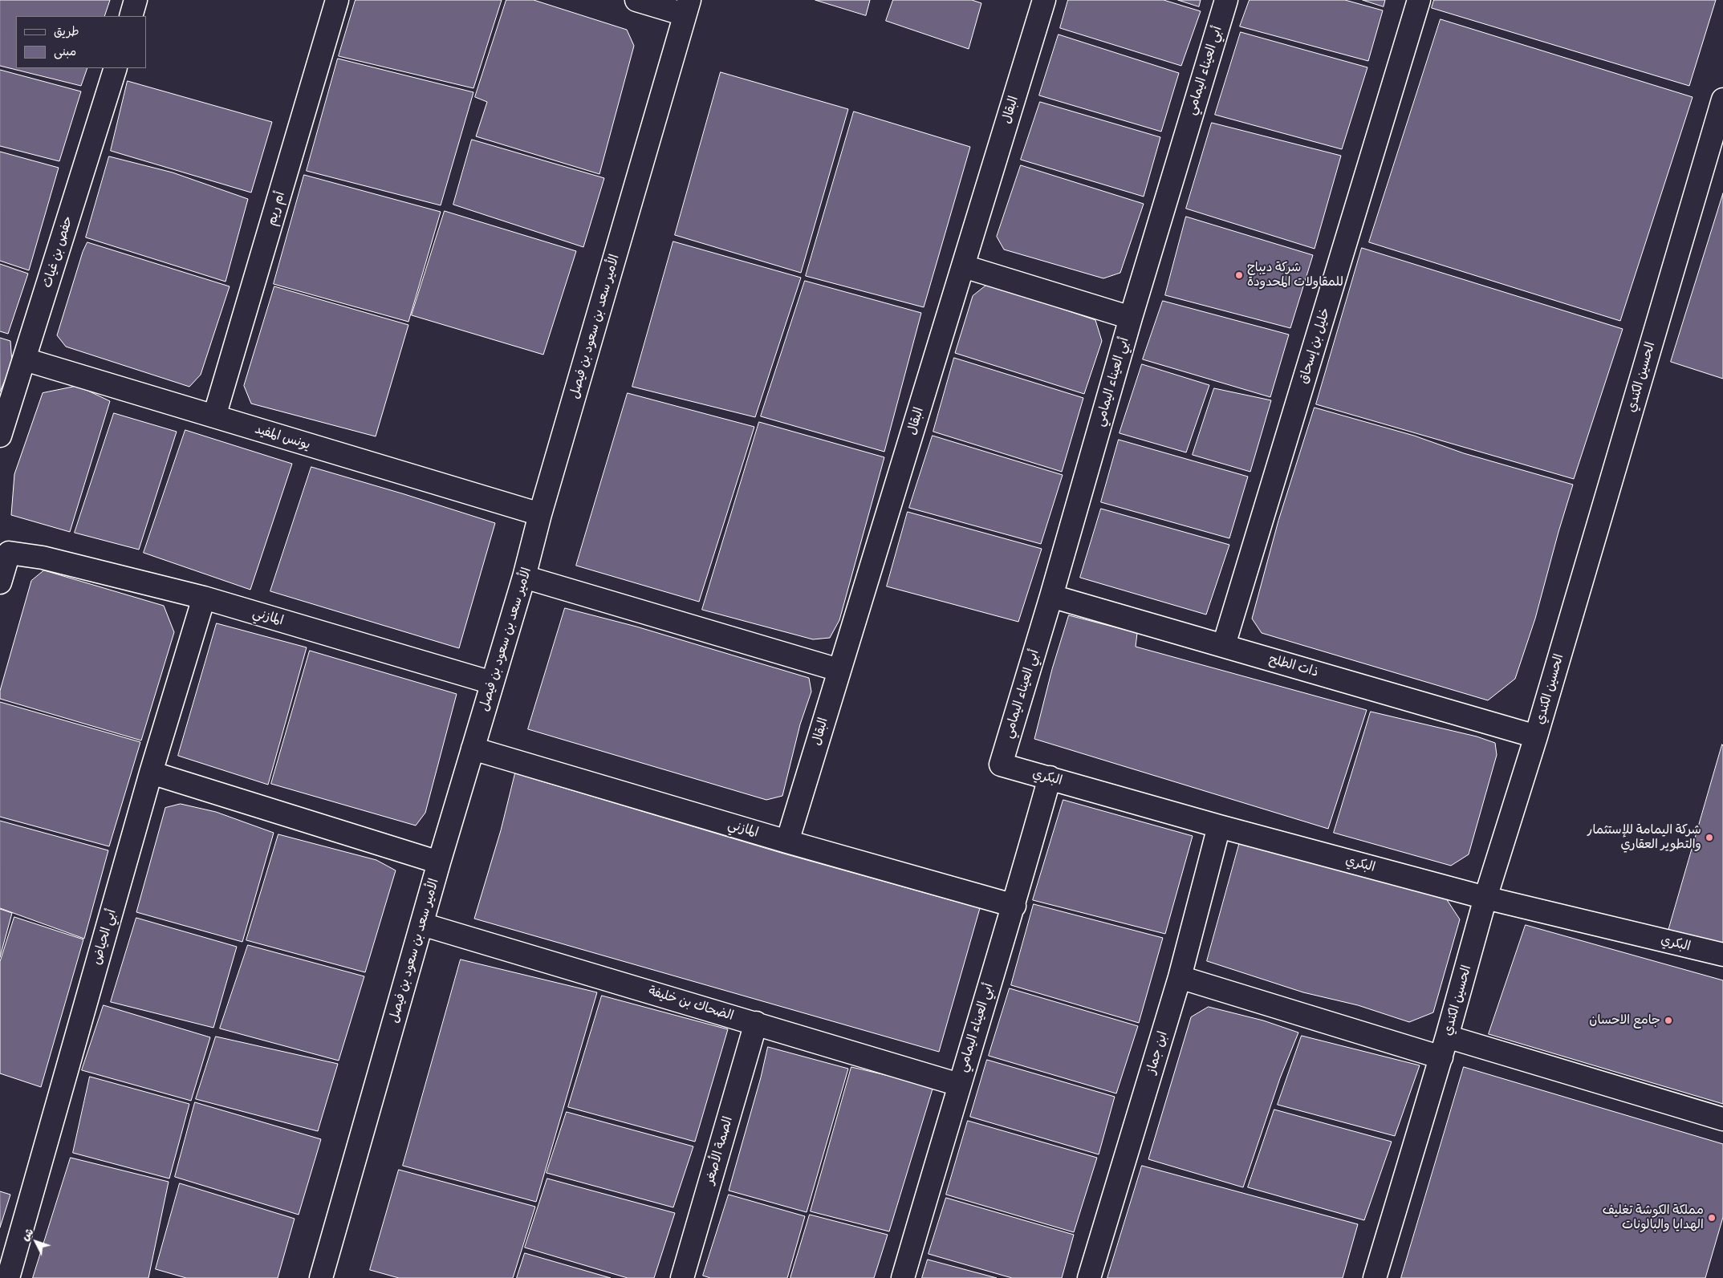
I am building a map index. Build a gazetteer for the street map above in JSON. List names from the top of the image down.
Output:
{
  "streets": {
    "street": [
      "أبي العيناء اليمامي",
      "البقال",
      "أم ريم",
      "حفص بن غياث",
      "الأمير سعد بن سعود بن فيصل",
      "خليل بن إسحاق",
      "الحسين الكندي",
      "يونس المفيد",
      "المازني",
      "ذات الطلح",
      "البكري",
      "أبي الحياض",
      "الضحاك بن خليفة",
      "ابن جماز",
      "الصمة الأصغر"
    ]
  },
  "crossings": [
    ["أبي العيناء اليمامي", "المازني"],
    ["أبي العيناء اليمامي", "ذات الطلح"],
    ["أبي العيناء اليمامي", "البكري"],
    ["أبي العيناء اليمامي", "الضحاك بن خليفة"],
    ["البقال", "المازني"],
    ["أم ريم", "يونس المفيد"],
    ["حفص بن غياث", "يونس المفيد"],
    ["الأمير سعد بن سعود بن فيصل", "يونس المفيد"],
    ["الأمير سعد بن سعود بن فيصل", "المازني"],
    ["الأمير سعد بن سعود بن فيصل", "الضحاك بن خليفة"],
    ["خليل بن إسحاق", "ذات الطلح"],
    ["الحسين الكندي", "ذات الطلح"],
    ["الحسين الكندي", "البكري"],
    ["المازني", "أبي الحياض"],
    ["البكري", "ابن جماز"],
    ["الضحاك بن خليفة", "الصمة الأصغر"]
  ],
  "places": [
    "شركة ديباج للمقاولات المحدودة",
    "شركة اليمامة للإستثمار والتطوير العقاري",
    "جامع الاحسان",
    "مملكة الكوشة تغليف الهدايا والبالونات"
  ],
  "legend": ["طريق", "مبنى"],
  "north": "top left"
}
